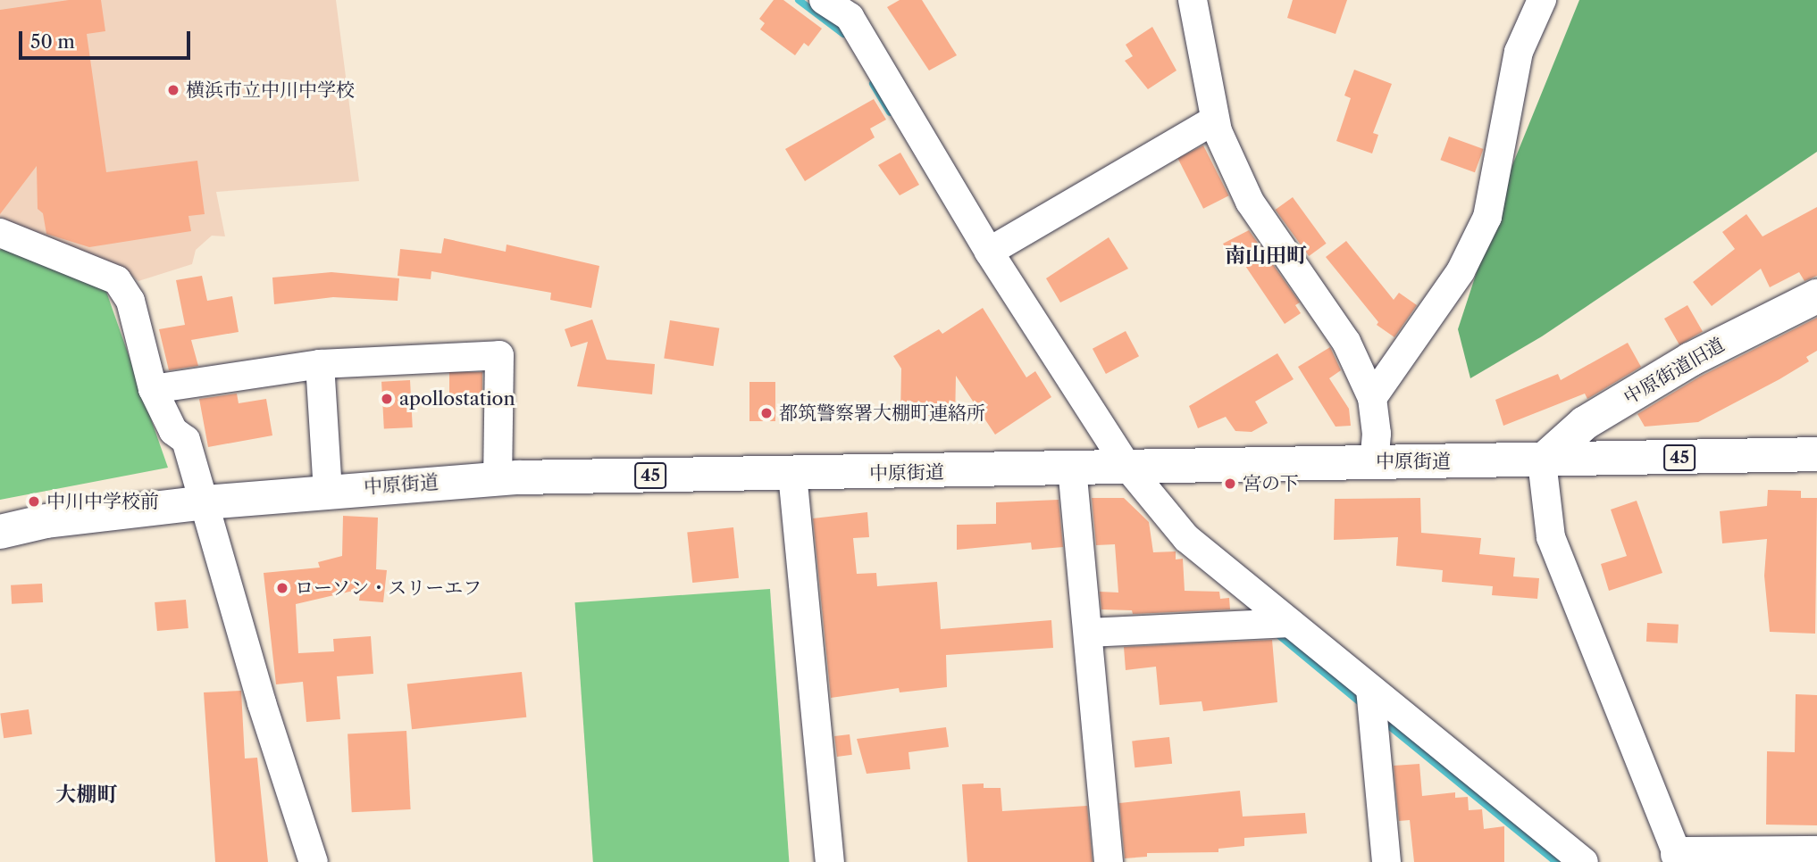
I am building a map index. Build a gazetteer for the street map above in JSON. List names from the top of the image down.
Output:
{
  "streets": {
    "main road": ["中原街道旧道", "45", "中原街道"]
  },
  "crossings": [
    ["中原街道旧道", "中原街道"]
  ],
  "districts": ["南山田町", "大棚町"],
  "places": [
    "横浜市立中川中学校",
    "apollostation",
    "都筑警察署大棚町連絡所",
    "宮の下",
    "中川中学校前",
    "ローソン・スリーエフ"
  ],
  "scale_bar": "50 m"
}
